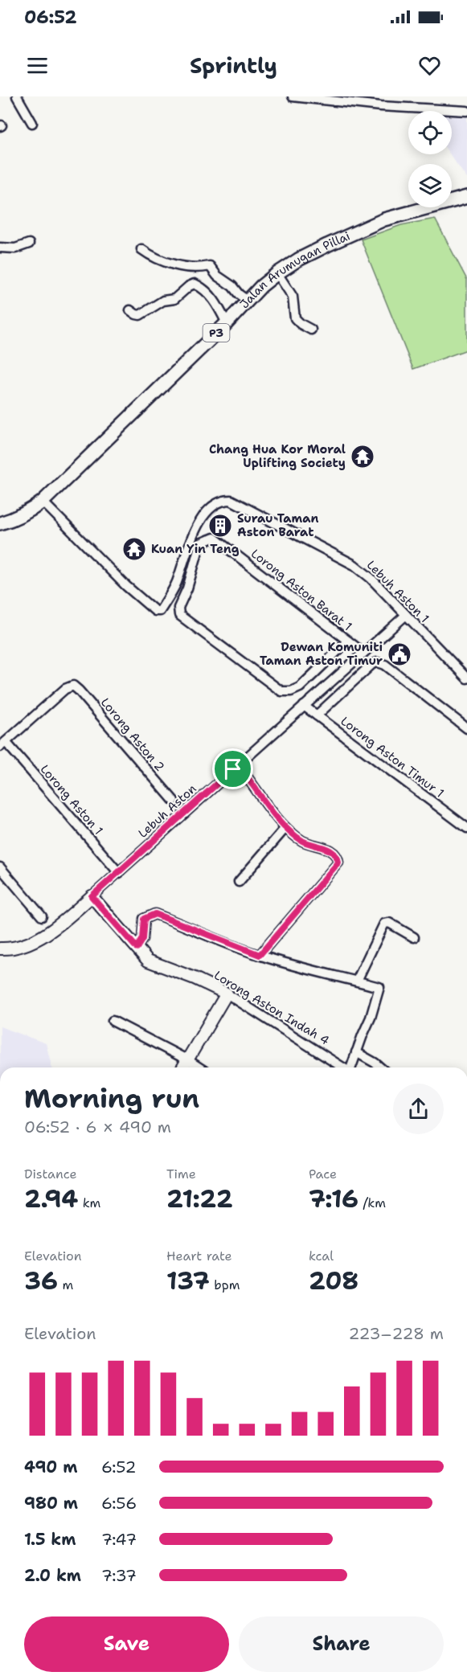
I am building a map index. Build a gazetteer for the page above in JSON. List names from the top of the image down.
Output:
{
  "streets": {
    "main road": ["Jalan Arumugan Pillai", "P3"],
    "street": [
      "Lorong Aston Barat 1",
      "Lebuh Aston 1",
      "Lorong Aston 2",
      "Lorong Aston Timur 1",
      "Lorong Aston 1",
      "Lebuh Aston",
      "Lorong Aston Indah 4"
    ]
  },
  "crossings": [
    ["Jalan Arumugan Pillai", "Lebuh Aston 1"],
    ["Lorong Aston Barat 1", "Lebuh Aston"],
    ["Lebuh Aston 1", "Lebuh Aston"],
    ["Lorong Aston 2", "Lorong Aston 1"],
    ["Lorong Aston Timur 1", "Lebuh Aston"],
    ["Lorong Aston 1", "Lebuh Aston"],
    ["Lebuh Aston", "Lorong Aston Indah 4"]
  ],
  "places": {
    "temple": ["Chang Hua Kor Moral Uplifting Society", "Kuan Yin Teng"],
    "building": ["Surau Taman Aston Barat"],
    "public building": ["Dewan Komuniti Taman Aston Timur"]
  },
  "page": {
    "status": "06:52",
    "header": "Sprintly",
    "heading": ["Morning run", "06:52 · 6 × 490 m"],
    "stats": [
      ["Distance", "2.94 km"],
      ["Time", "21:22"],
      ["Pace", "7:16 /km"],
      ["Elevation", "36 m"],
      ["Heart rate", "137 bpm"],
      ["kcal", "208"]
    ],
    "chart": ["Elevation", "223–228 m"],
    "list": [
      {
        "name": "490 m",
        "note": "6:52"
      },
      {
        "name": "980 m",
        "note": "6:56"
      },
      {
        "name": "1.5 km",
        "note": "7:47"
      },
      {
        "name": "2.0 km",
        "note": "7:37"
      }
    ],
    "buttons": ["Save", "Share"]
  }
}
